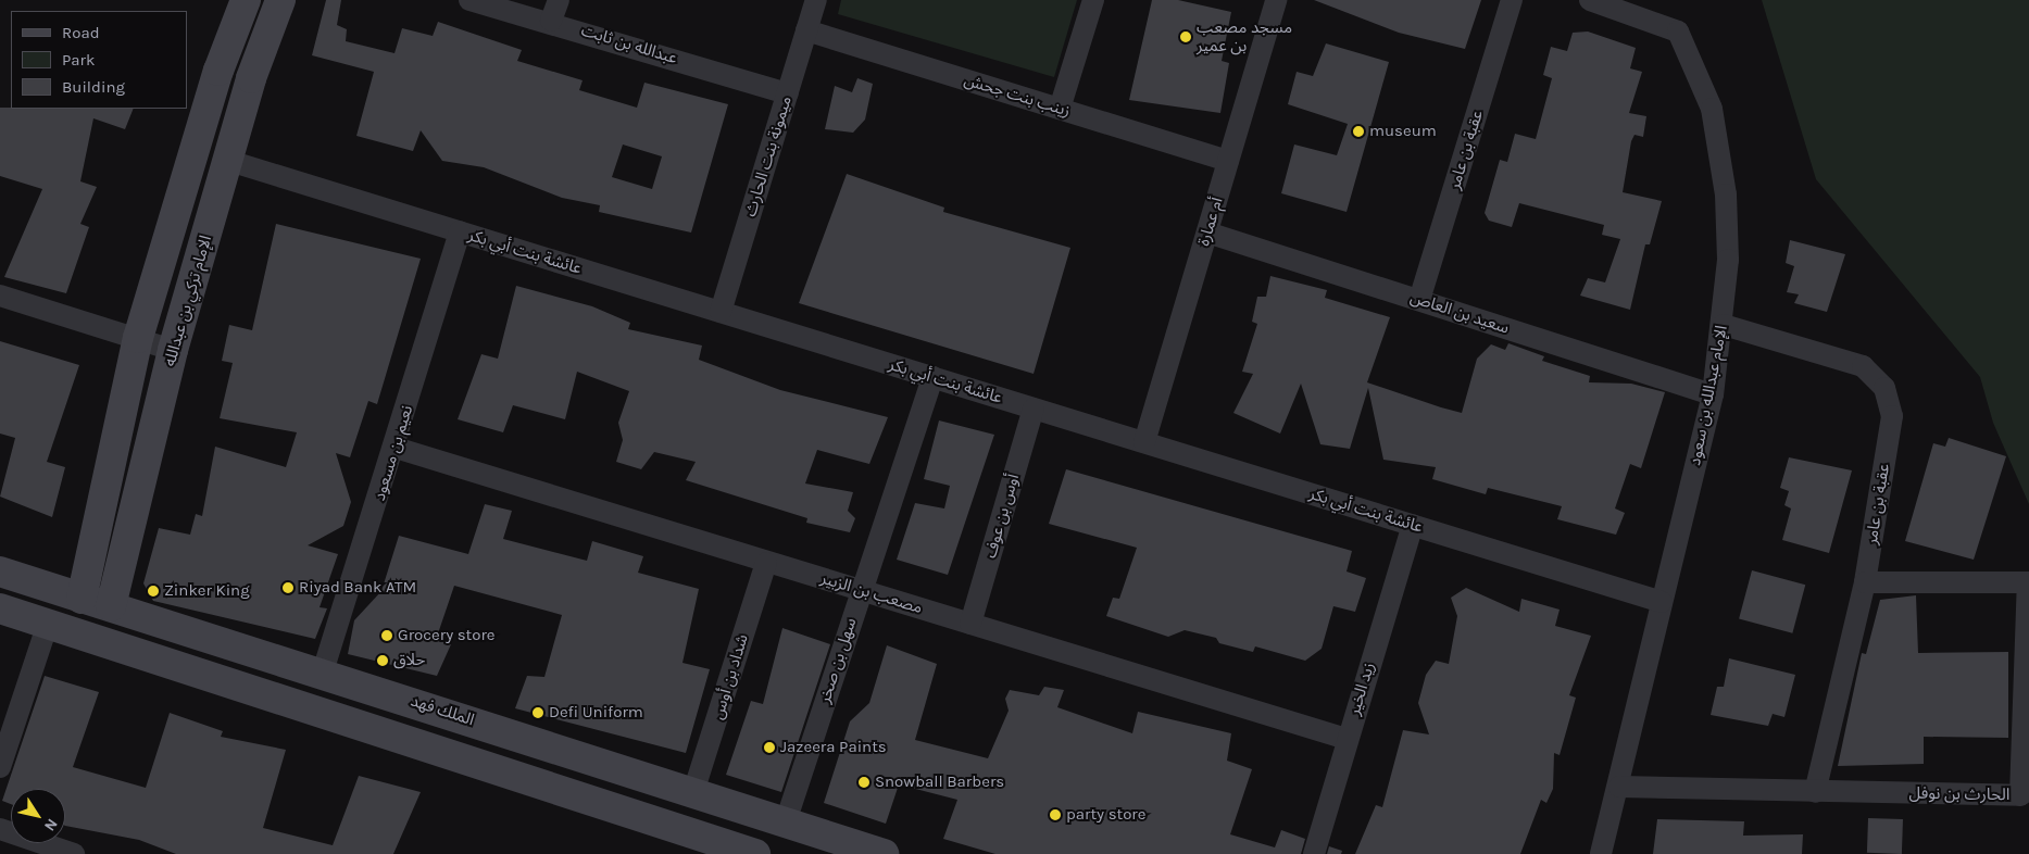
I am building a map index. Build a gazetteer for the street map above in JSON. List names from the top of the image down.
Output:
{
  "streets": {
    "street": [
      "عبدالله بن ثابت",
      "زينب بنت جحش",
      "عقبة بن عامر",
      "ميمونة بنت الحارث",
      "أم عمارة",
      "عائشة بنت أبي بكر",
      "الإمام تركي بن عبدالله",
      "سعيد بن العاص",
      "الإمام عبدالله بن سعود",
      "نعيم بن مسعود",
      "أوس بن عوف",
      "مصعب بن الزبير",
      "سهل بن صخر",
      "شداد بن أوس",
      "زيد الخير",
      "الملك فهد",
      "الحارث بن نوفل"
    ]
  },
  "crossings": [
    ["عبدالله بن ثابت", "ميمونة بنت الحارث"],
    ["زينب بنت جحش", "ميمونة بنت الحارث"],
    ["زينب بنت جحش", "أم عمارة"],
    ["عقبة بن عامر", "سعيد بن العاص"],
    ["عقبة بن عامر", "الإمام عبدالله بن سعود"],
    ["عقبة بن عامر", "الحارث بن نوفل"],
    ["ميمونة بنت الحارث", "عائشة بنت أبي بكر"],
    ["أم عمارة", "عائشة بنت أبي بكر"],
    ["أم عمارة", "سعيد بن العاص"],
    ["عائشة بنت أبي بكر", "الإمام تركي بن عبدالله"],
    ["عائشة بنت أبي بكر", "الإمام عبدالله بن سعود"],
    ["عائشة بنت أبي بكر", "نعيم بن مسعود"],
    ["عائشة بنت أبي بكر", "أوس بن عوف"],
    ["عائشة بنت أبي بكر", "سهل بن صخر"],
    ["عائشة بنت أبي بكر", "زيد الخير"],
    ["الإمام تركي بن عبدالله", "الملك فهد"],
    ["سعيد بن العاص", "الإمام عبدالله بن سعود"],
    ["الإمام عبدالله بن سعود", "الحارث بن نوفل"],
    ["نعيم بن مسعود", "مصعب بن الزبير"],
    ["نعيم بن مسعود", "الملك فهد"],
    ["أوس بن عوف", "مصعب بن الزبير"],
    ["مصعب بن الزبير", "سهل بن صخر"],
    ["مصعب بن الزبير", "شداد بن أوس"],
    ["مصعب بن الزبير", "زيد الخير"],
    ["سهل بن صخر", "الملك فهد"],
    ["شداد بن أوس", "الملك فهد"]
  ],
  "places": [
    "مسجد مصعب بن عمير",
    "museum",
    "Riyad Bank ATM",
    "Zinker King",
    "Grocery store",
    "حلاق",
    "Defi Uniform",
    "Jazeera Paints",
    "Snowball Barbers",
    "party store"
  ],
  "legend": ["Road", "Park", "Building"],
  "north": "bottom right"
}
